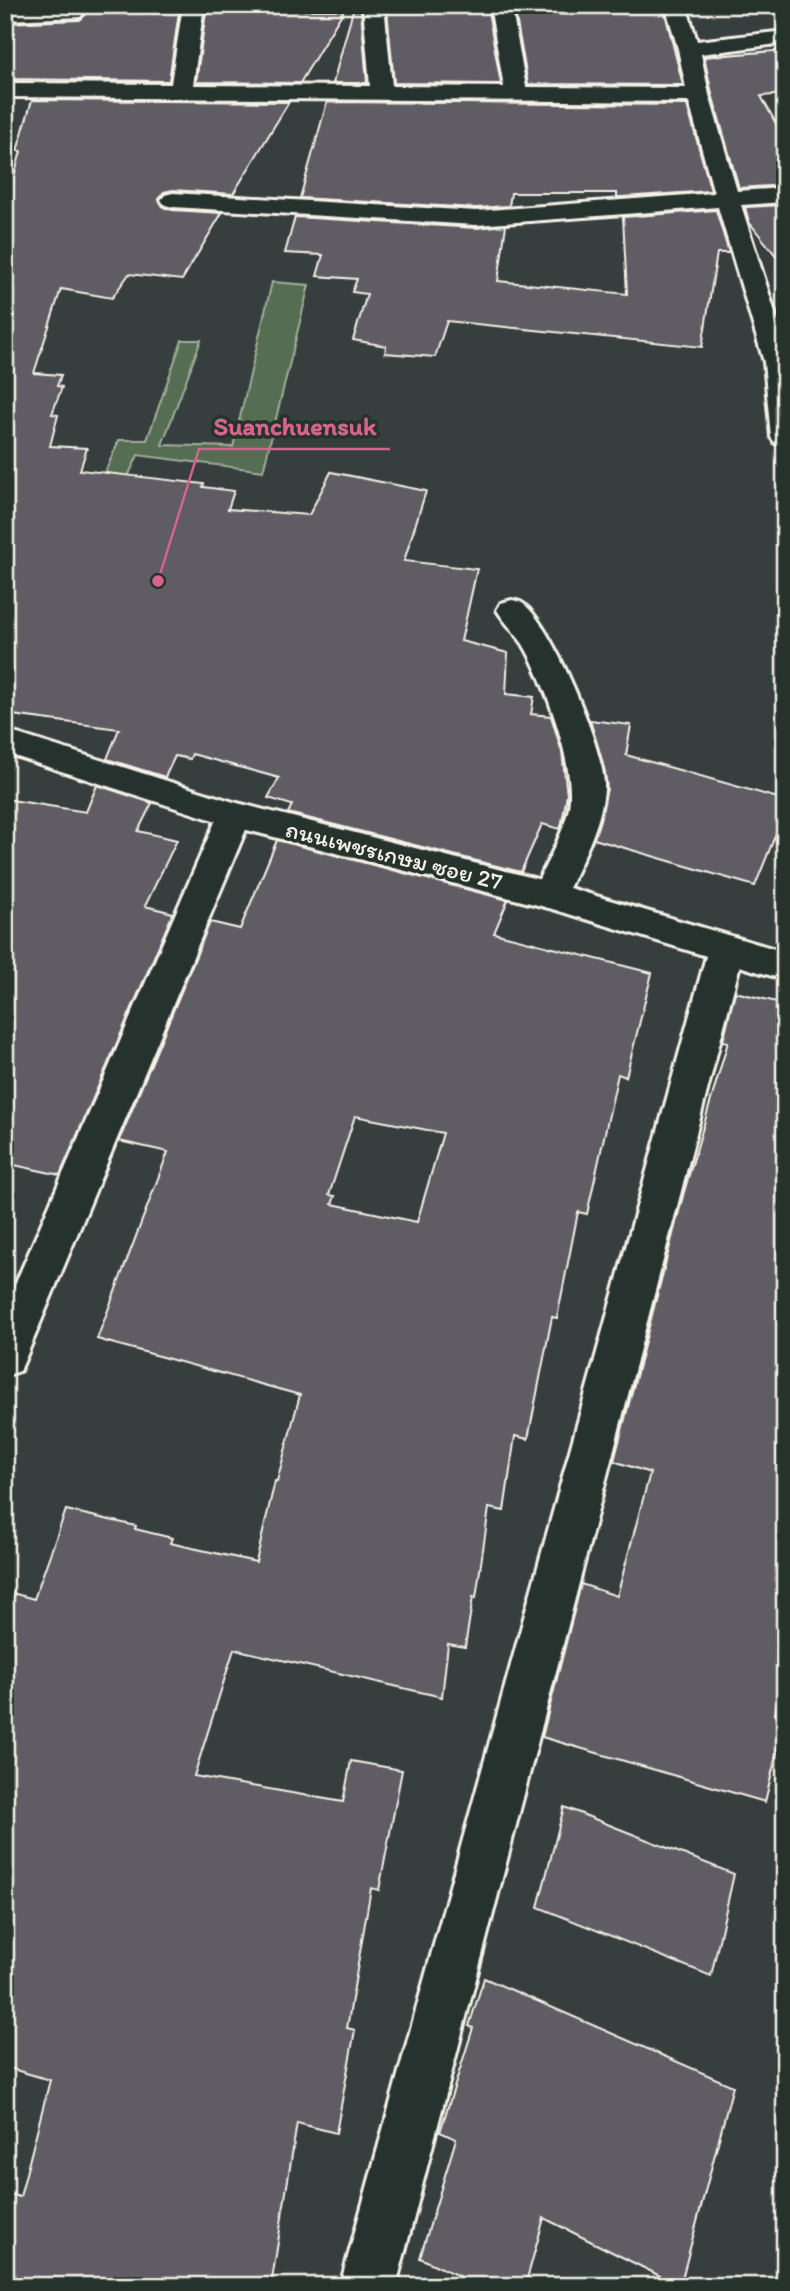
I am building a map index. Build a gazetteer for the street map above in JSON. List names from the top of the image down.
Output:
{
  "streets": {
    "street": ["ถนนเพชรเกษม ซอย 27"]
  },
  "places": ["Suanchuensuk"]
}
